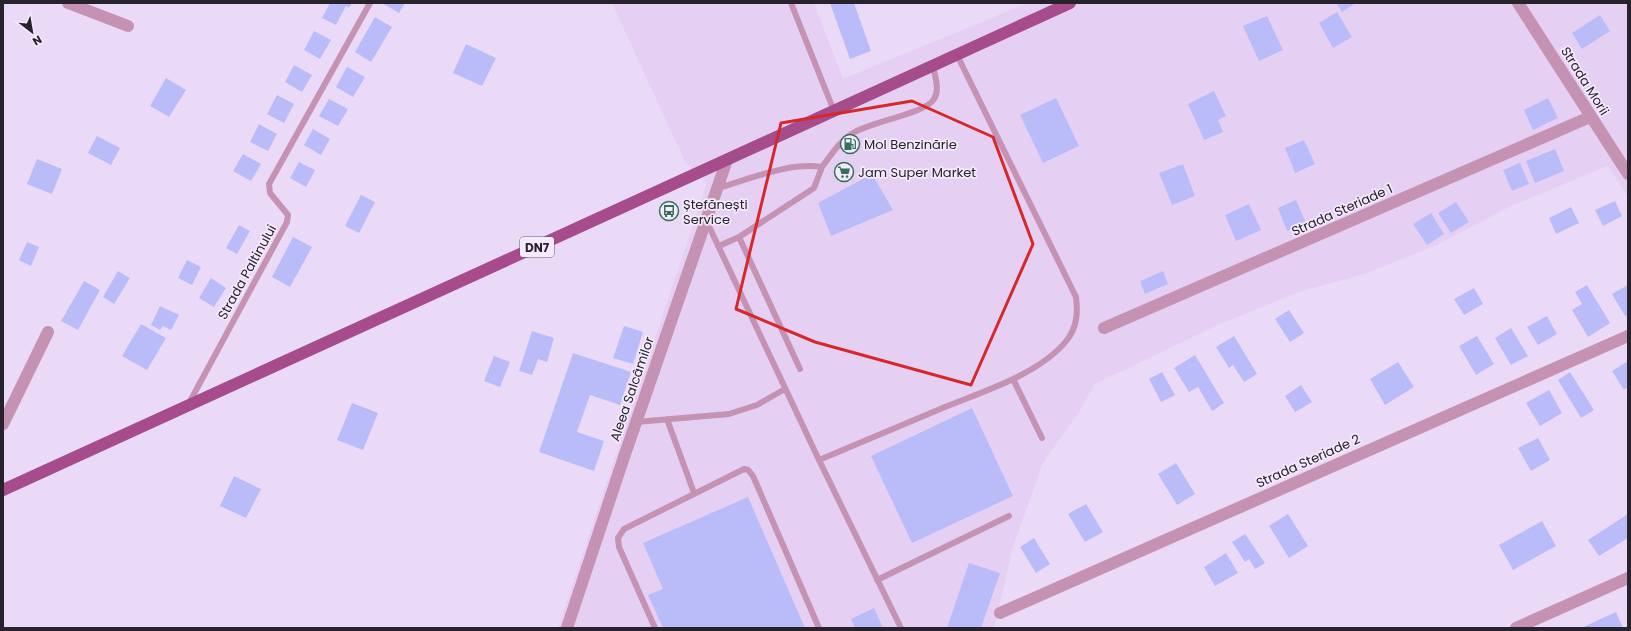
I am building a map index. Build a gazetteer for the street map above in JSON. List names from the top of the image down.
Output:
{
  "streets": {
    "main road": ["DN7"],
    "street": [
      "Strada Morii",
      "Strada Steriade 1",
      "Aleea Salcâmilor",
      "Strada Steriade 2"
    ],
    "lane": ["Strada Paltinului"]
  },
  "crossings": [
    ["Strada Morii", "Strada Steriade 1"],
    ["DN7", "Strada Paltinului"],
    ["DN7", "Aleea Salcâmilor"]
  ],
  "places": {
    "fuel station": ["Mol Benzinărie"],
    "supermarket": ["Jam Super Market"],
    "bus stop": ["Ștefănești Service"]
  },
  "north": "bottom right"
}
